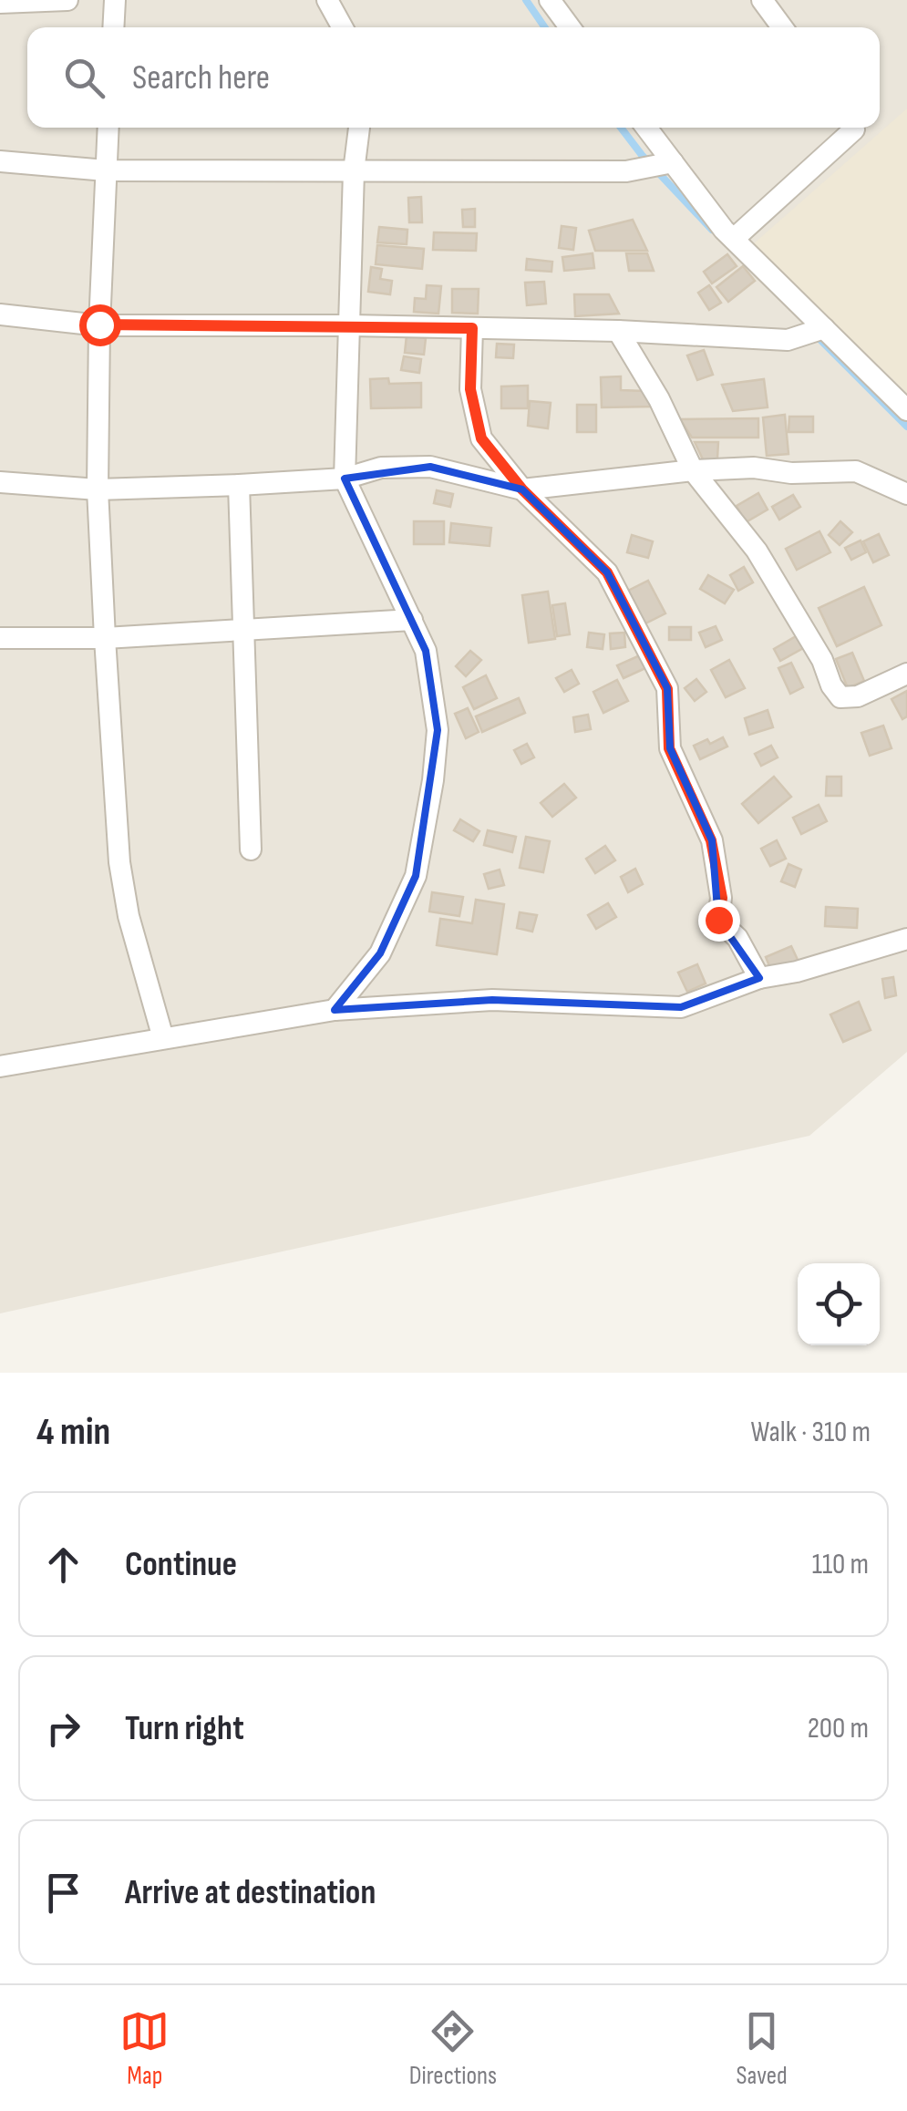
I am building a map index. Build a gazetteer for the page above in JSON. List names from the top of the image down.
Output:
{
  "page": {
    "search": "Search here",
    "heading": ["4 min", "Walk · 310 m"],
    "list": [
      ["Continue", "110 m"],
      ["Turn right", "200 m"],
      "Arrive at destination"
    ],
    "nav": ["Map", "Directions", "Saved"]
  }
}
